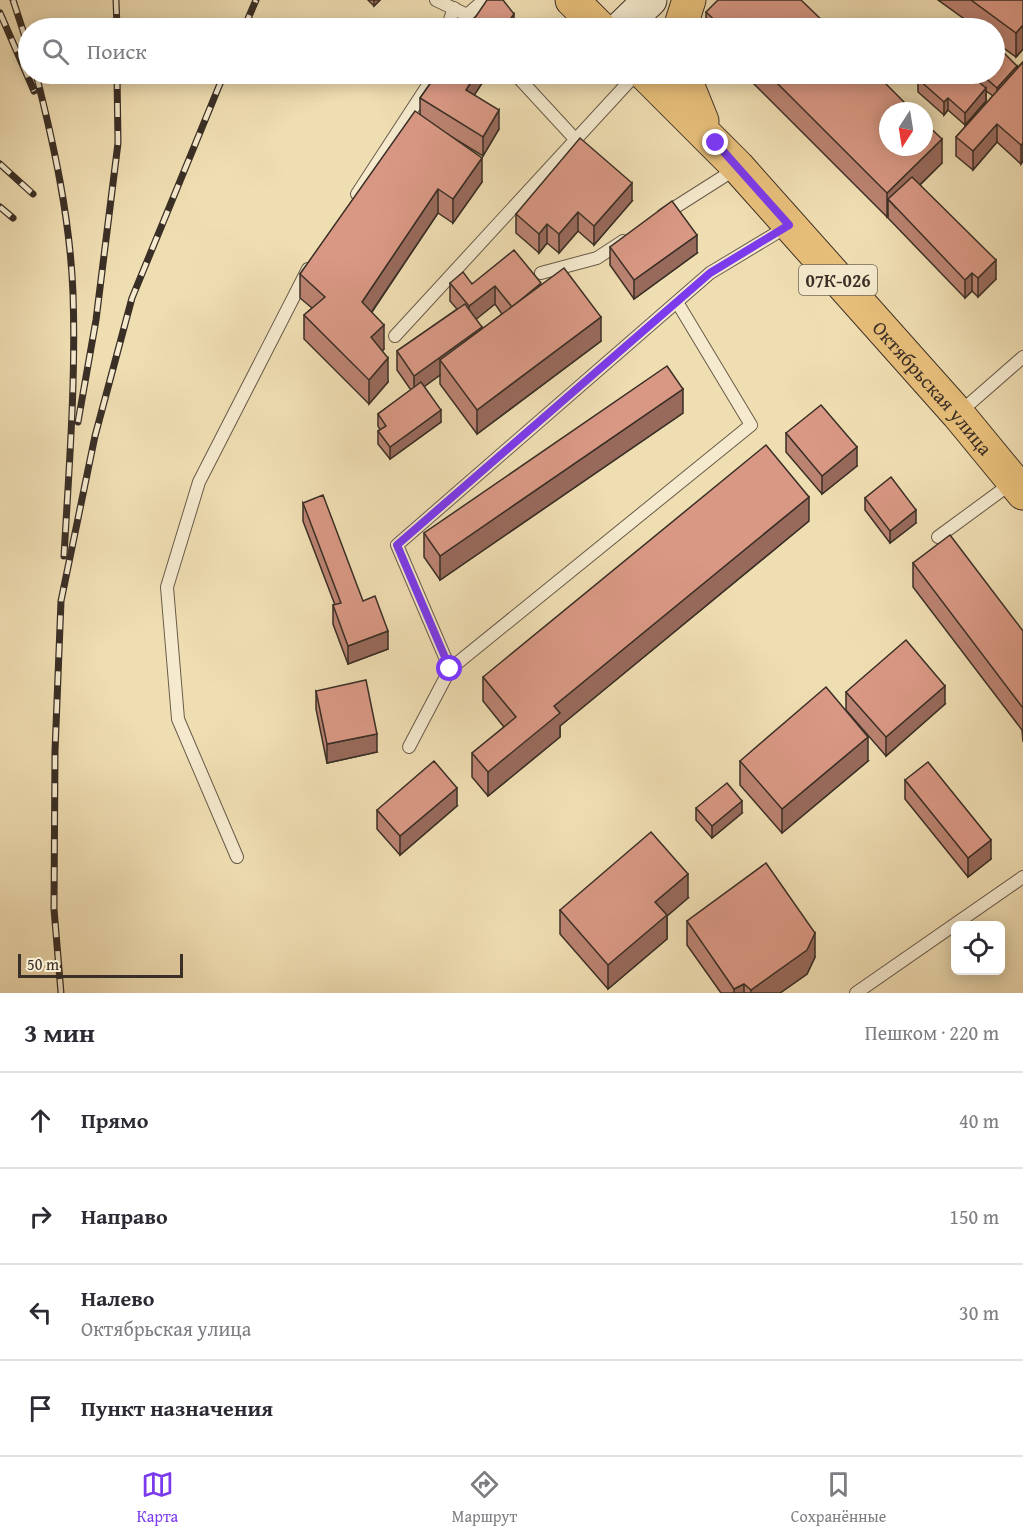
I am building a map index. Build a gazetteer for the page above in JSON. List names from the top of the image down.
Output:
{
  "streets": {
    "main road": ["07К-026", "Октябрьская улица"]
  },
  "scale_bar": "50 m",
  "north": "bottom",
  "page": {
    "search": "Поиск",
    "scale": "50 m",
    "heading": ["3 мин", "Пешком · 220 m"],
    "list": [
      ["Прямо", "40 m"],
      ["Направо", "150 m"],
      ["Налево", "Октябрьская улица", "30 m"],
      "Пункт назначения"
    ],
    "nav": ["Карта", "Маршрут", "Сохранённые"]
  }
}
